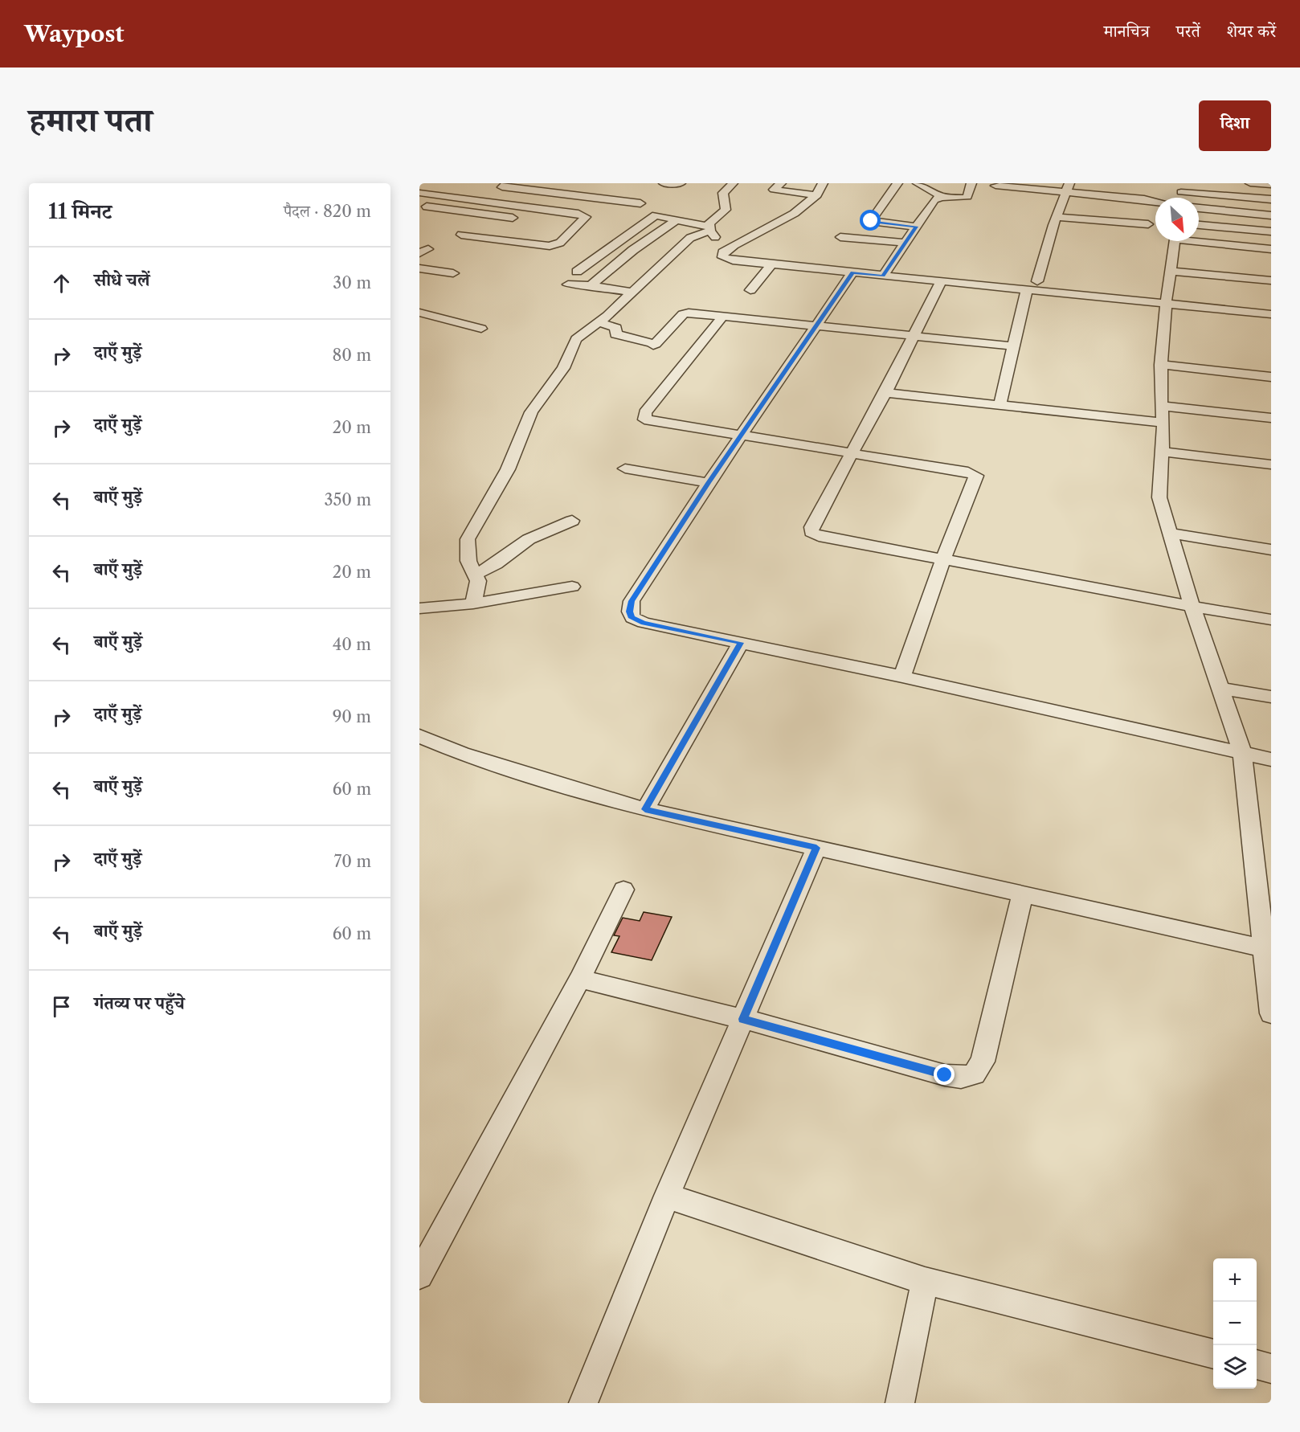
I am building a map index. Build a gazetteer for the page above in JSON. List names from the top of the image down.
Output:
{
  "north": "bottom right",
  "page": {
    "header": "Waypost",
    "nav": ["मानचित्र", "परतें", "शेयर करें"],
    "title": "हमारा पता",
    "buttons": "दिशा",
    "heading": ["11 मिनट", "पैदल · 820 m"],
    "list": [
      ["सीधे चलें", "30 m"],
      ["दाएँ मुड़ें", "80 m"],
      ["दाएँ मुड़ें", "20 m"],
      ["बाएँ मुड़ें", "350 m"],
      ["बाएँ मुड़ें", "20 m"],
      ["बाएँ मुड़ें", "40 m"],
      ["दाएँ मुड़ें", "90 m"],
      ["बाएँ मुड़ें", "60 m"],
      ["दाएँ मुड़ें", "70 m"],
      ["बाएँ मुड़ें", "60 m"],
      "गंतव्य पर पहुँचे"
    ],
    "map_buttons": ["+", "−"]
  }
}
